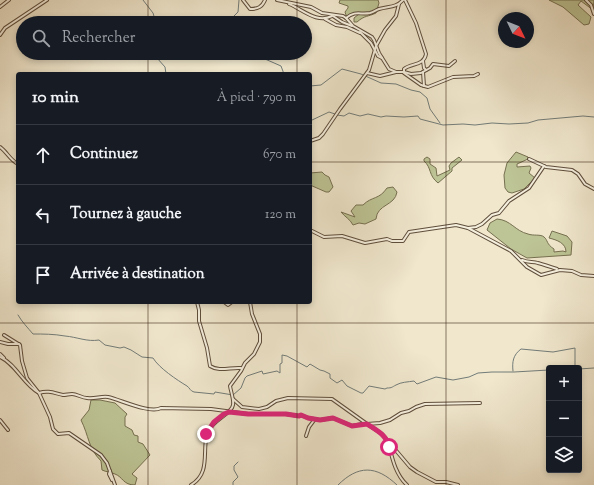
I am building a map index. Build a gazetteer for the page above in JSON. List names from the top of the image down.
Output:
{
  "north": "bottom right",
  "page": {
    "search": "Rechercher",
    "heading": ["10 min", "À pied · 790 m"],
    "list": [
      ["Continuez", "670 m"],
      ["Tournez à gauche", "120 m"],
      "Arrivée à destination"
    ],
    "map_buttons": ["+", "−"]
  }
}
